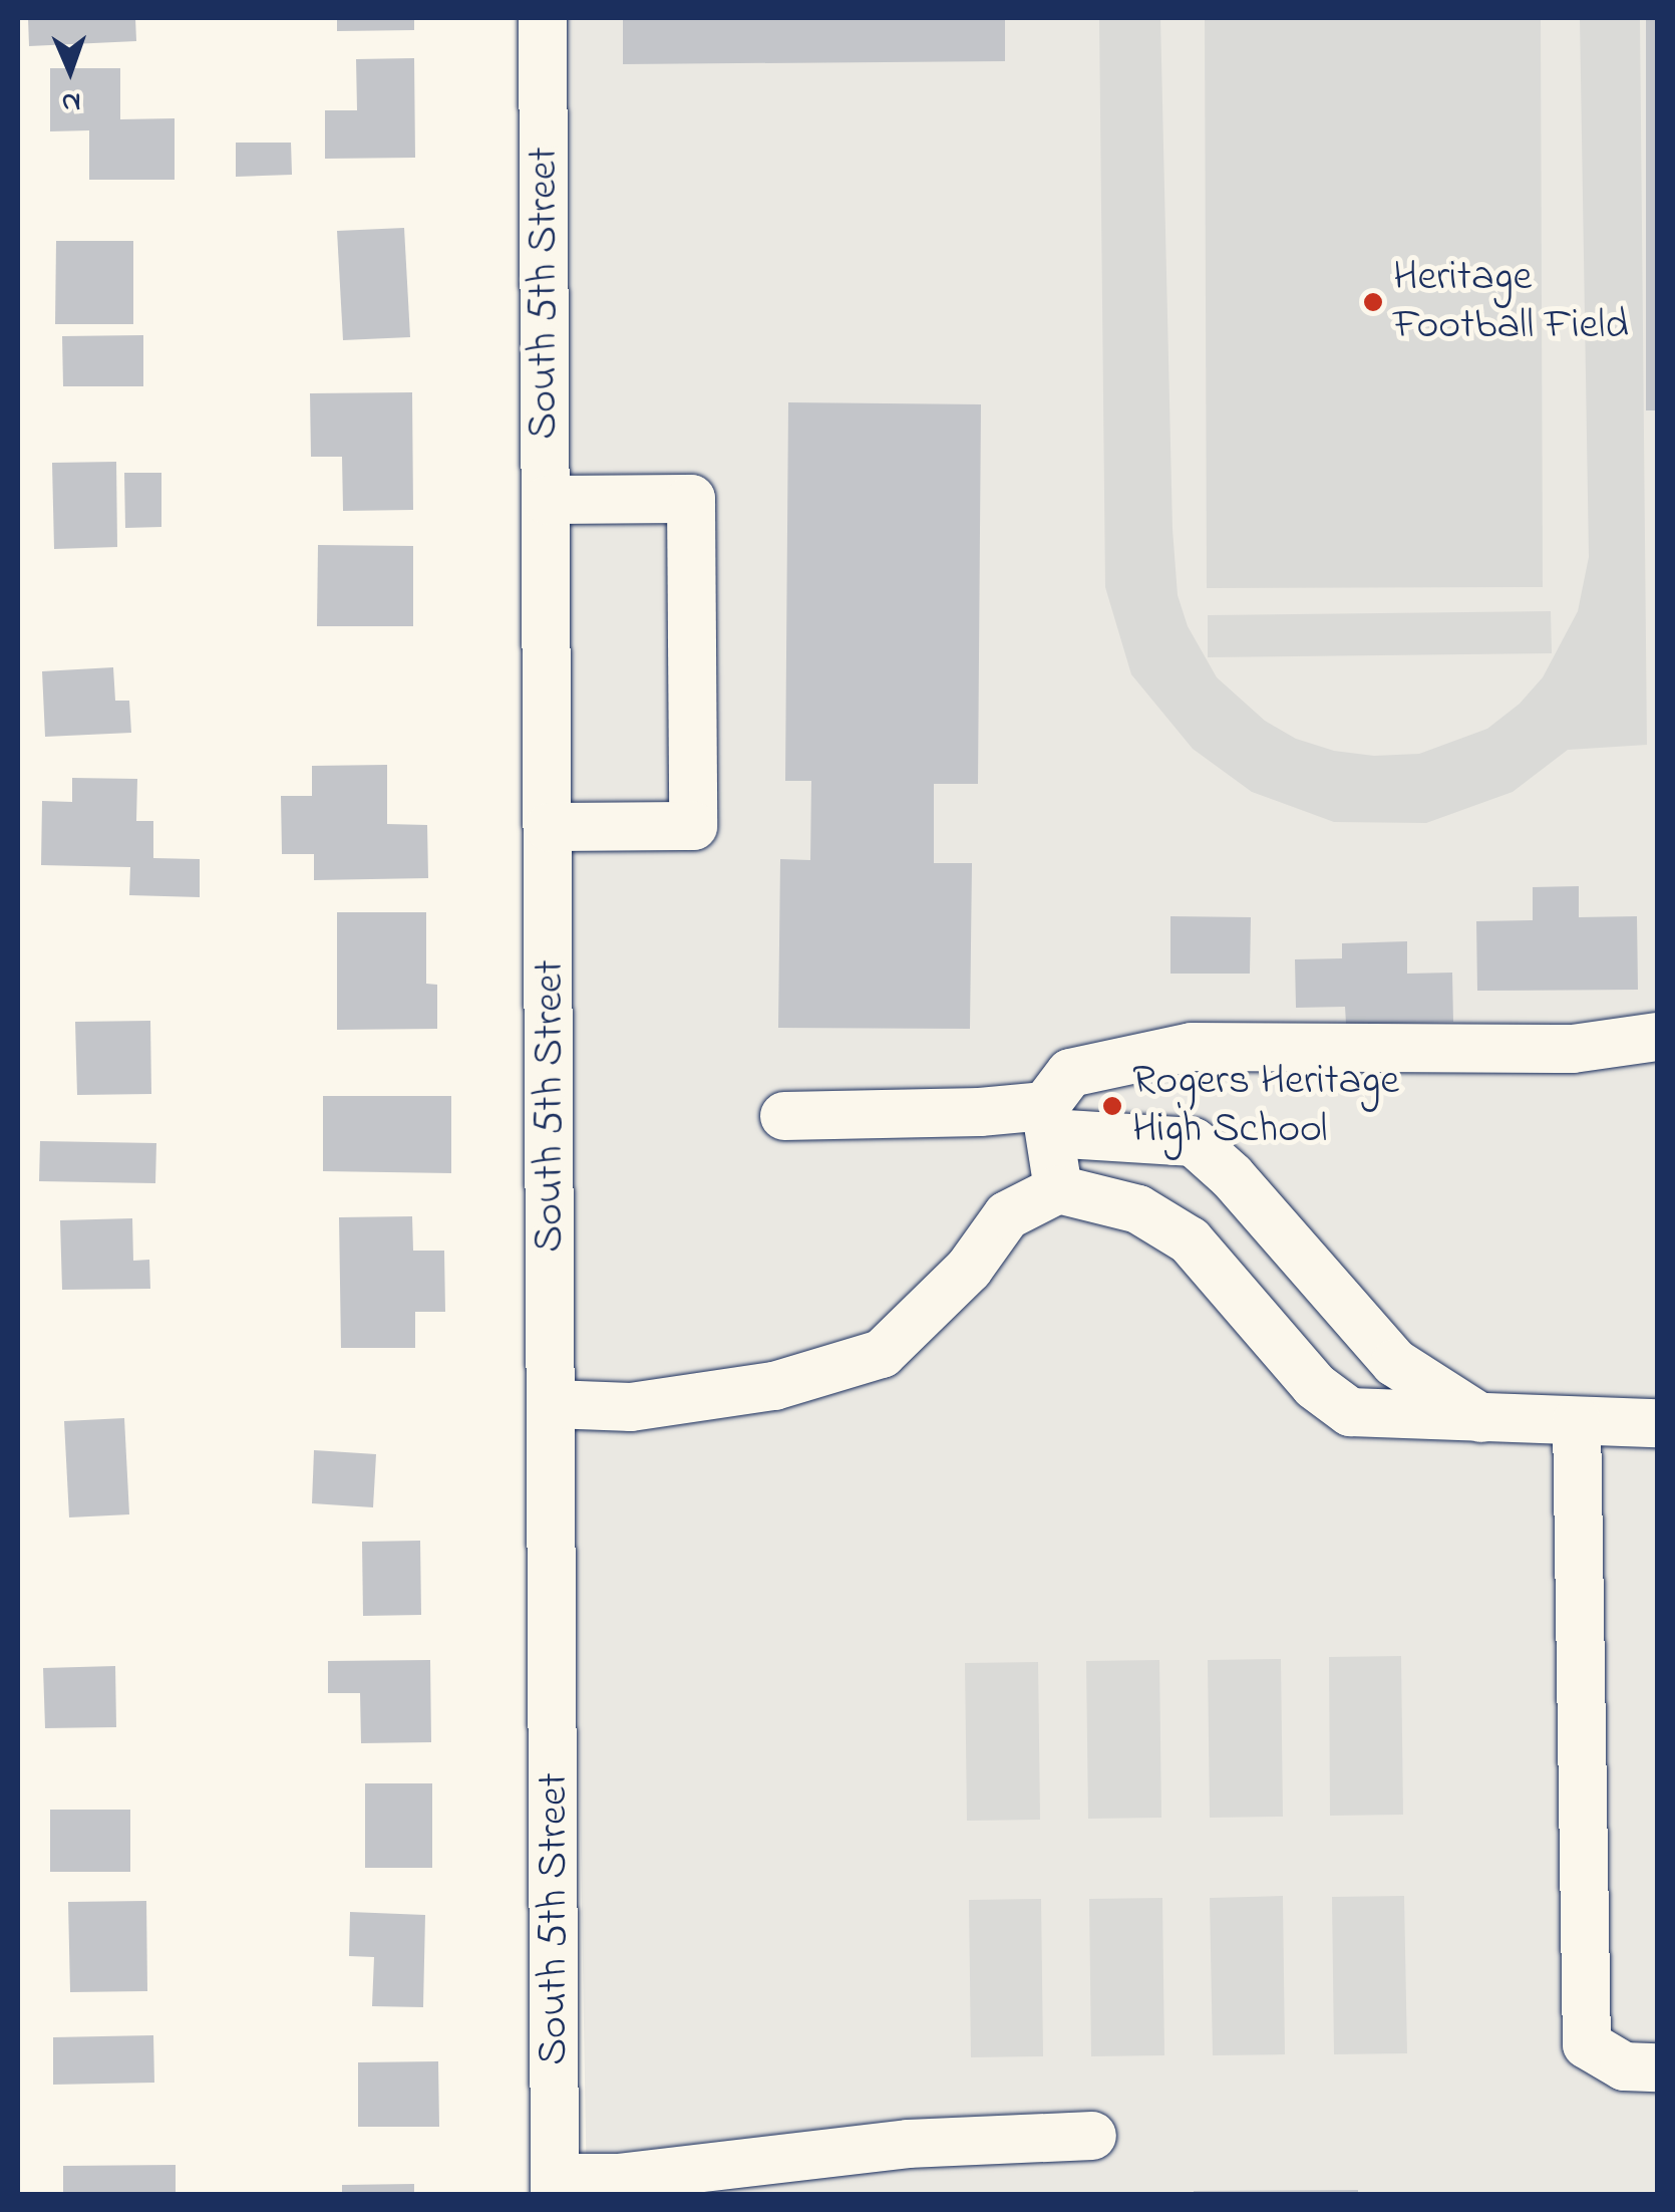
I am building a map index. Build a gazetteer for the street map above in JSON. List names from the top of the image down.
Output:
{
  "streets": {
    "street": ["South 5th Street"]
  },
  "places": ["Heritage Football Field", "Rogers Heritage High School"],
  "north": "bottom"
}
